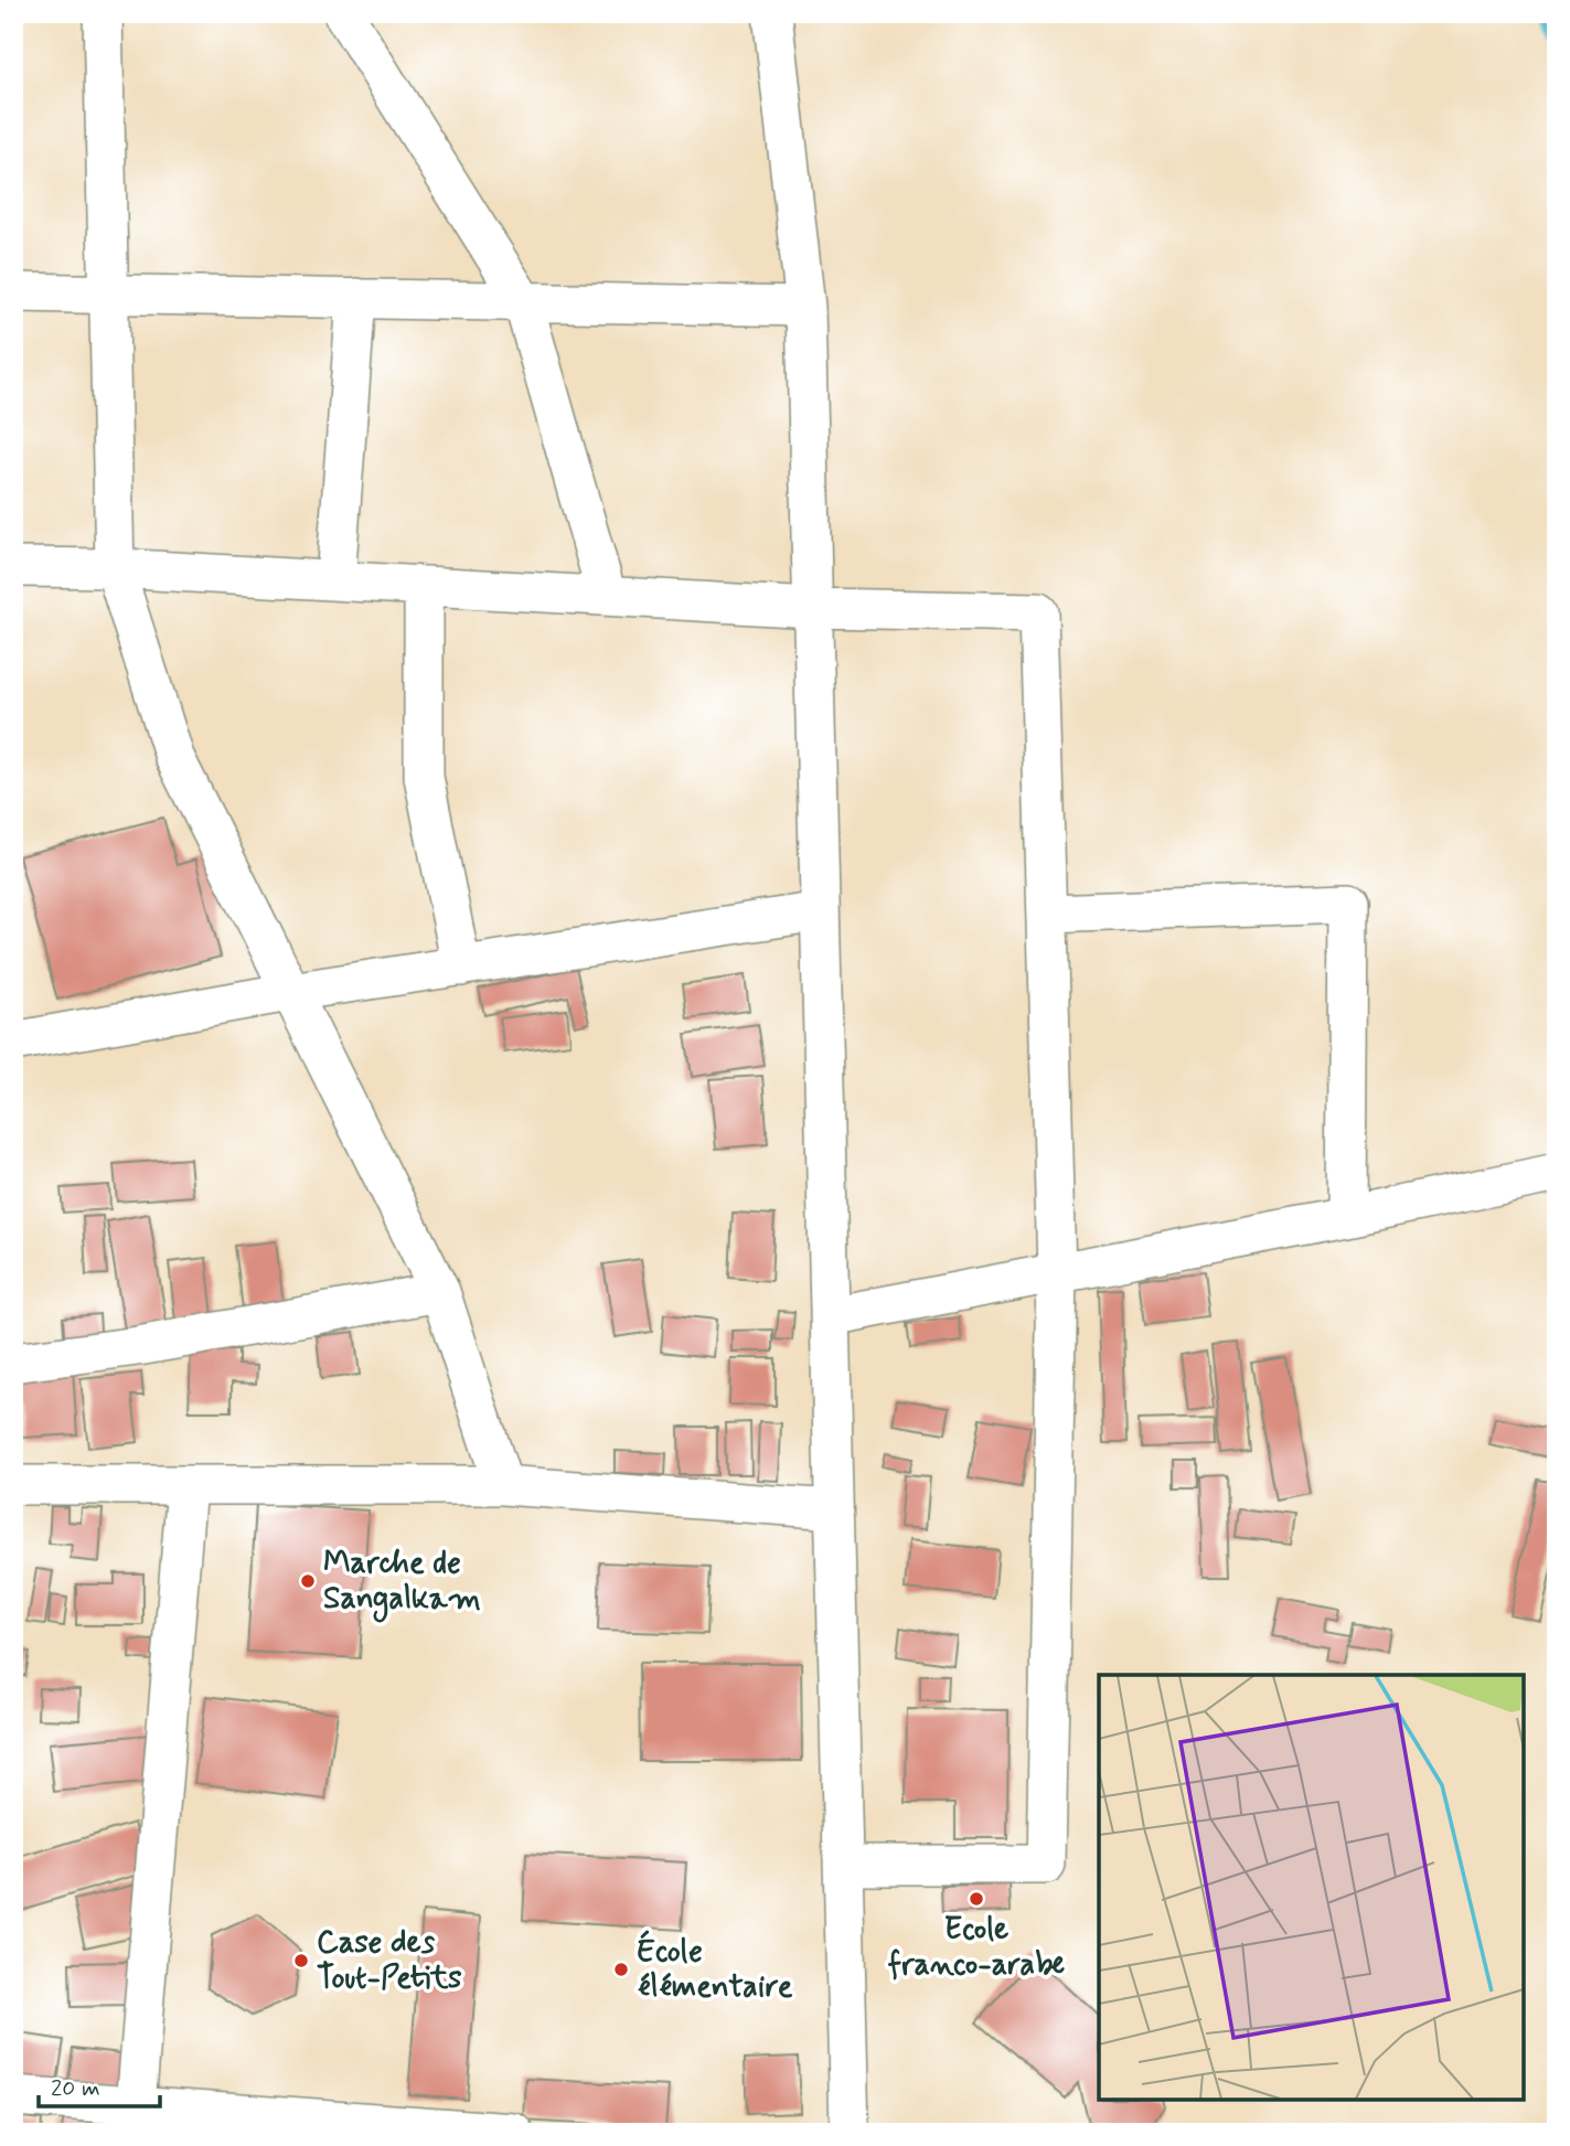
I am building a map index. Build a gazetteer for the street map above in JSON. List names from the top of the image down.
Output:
{
  "places": [
    "Marche de Sangalkam",
    "Ecole franco-arabe",
    "Case des Tout-Petits",
    "École élémentaire"
  ],
  "scale_bar": "20 m"
}
